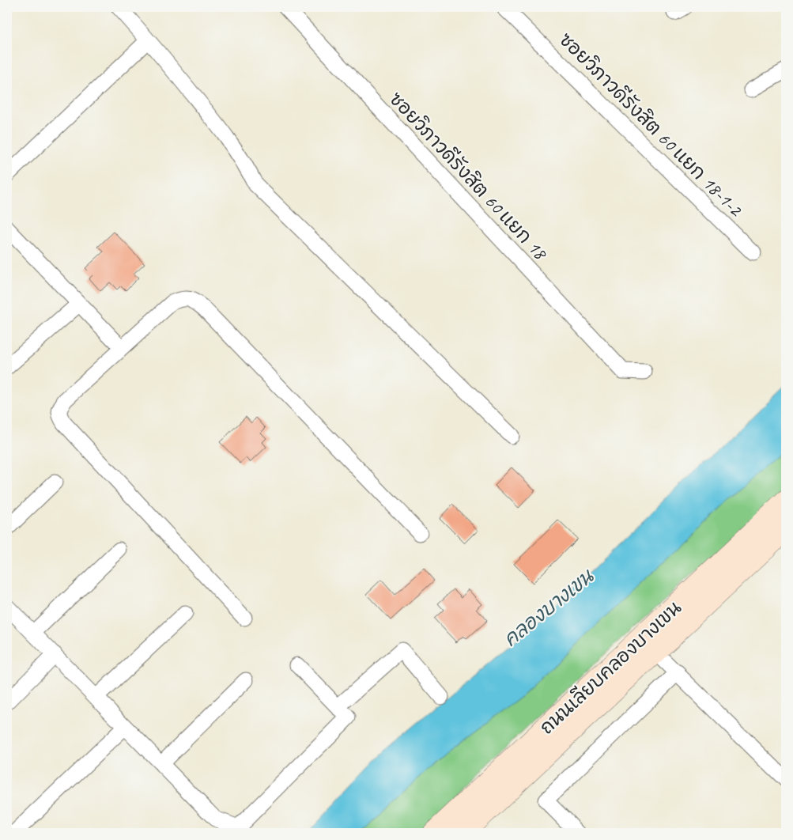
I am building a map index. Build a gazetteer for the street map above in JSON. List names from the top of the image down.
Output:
{
  "streets": {
    "main road": ["ถนนเลียบคลองบางเขน"],
    "street": ["ซอยวิภาวดีรังสิต 60 แยก 18-1-2", "ซอยวิภาวดีรังสิต 60 แยก 18"]
  },
  "water": ["คลองบางเขน"]
}
